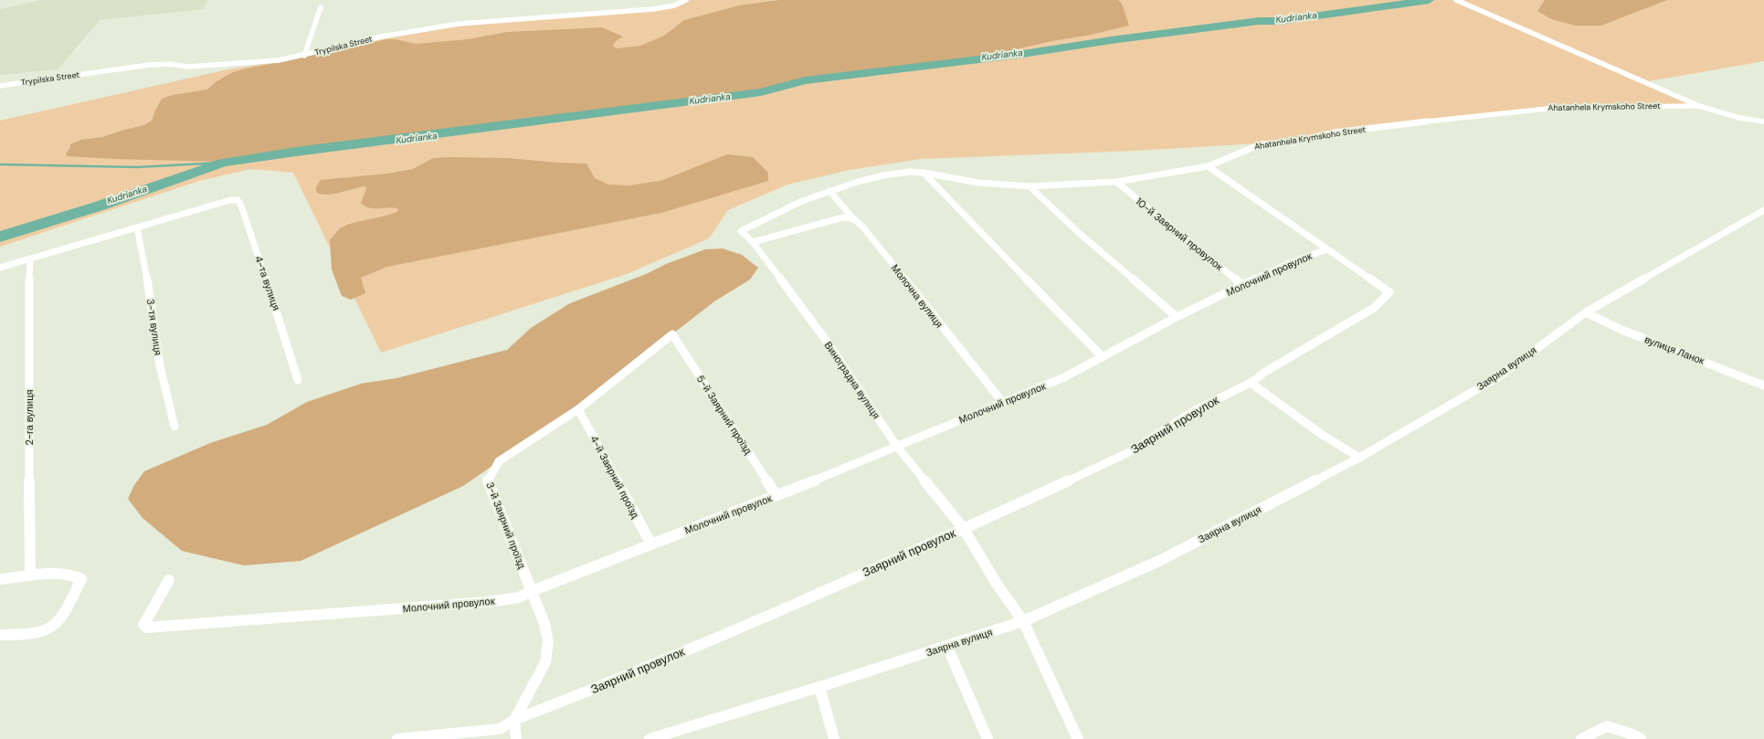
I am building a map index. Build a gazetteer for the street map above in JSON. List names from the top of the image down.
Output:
{
  "streets": {
    "street": [
      "Trypilska Street",
      "Ahatanhela Krymskoho Street",
      "10-й Заярний провулок",
      "Молочний провулок",
      "4-та вулиця",
      "Молочна вулиця",
      "3-тя вулиця",
      "вулиця Ланок",
      "Заярна вулиця",
      "Виноградна вулиця",
      "5-й Заярний проїзд",
      "2-га вулиця",
      "Заярний провулок",
      "4-й Заярний проїзд",
      "3-й Заярний проїзд"
    ]
  },
  "crossings": [
    ["Ahatanhela Krymskoho Street", "10-й Заярний провулок"],
    ["Ahatanhela Krymskoho Street", "Молочна вулиця"],
    ["Ahatanhela Krymskoho Street", "Виноградна вулиця"],
    ["10-й Заярний провулок", "Молочний провулок"],
    ["Молочний провулок", "Молочна вулиця"],
    ["Молочний провулок", "Виноградна вулиця"],
    ["Молочний провулок", "5-й Заярний проїзд"],
    ["Молочний провулок", "Заярний провулок"],
    ["Молочний провулок", "4-й Заярний проїзд"],
    ["Молочний провулок", "3-й Заярний проїзд"],
    ["4-та вулиця", "3-тя вулиця"],
    ["вулиця Ланок", "Заярна вулиця"],
    ["Заярна вулиця", "Виноградна вулиця"],
    ["Виноградна вулиця", "Заярний провулок"],
    ["5-й Заярний проїзд", "4-й Заярний проїзд"],
    ["5-й Заярний проїзд", "3-й Заярний проїзд"],
    ["4-й Заярний проїзд", "3-й Заярний проїзд"]
  ],
  "water": ["Kudrianka"]
}
